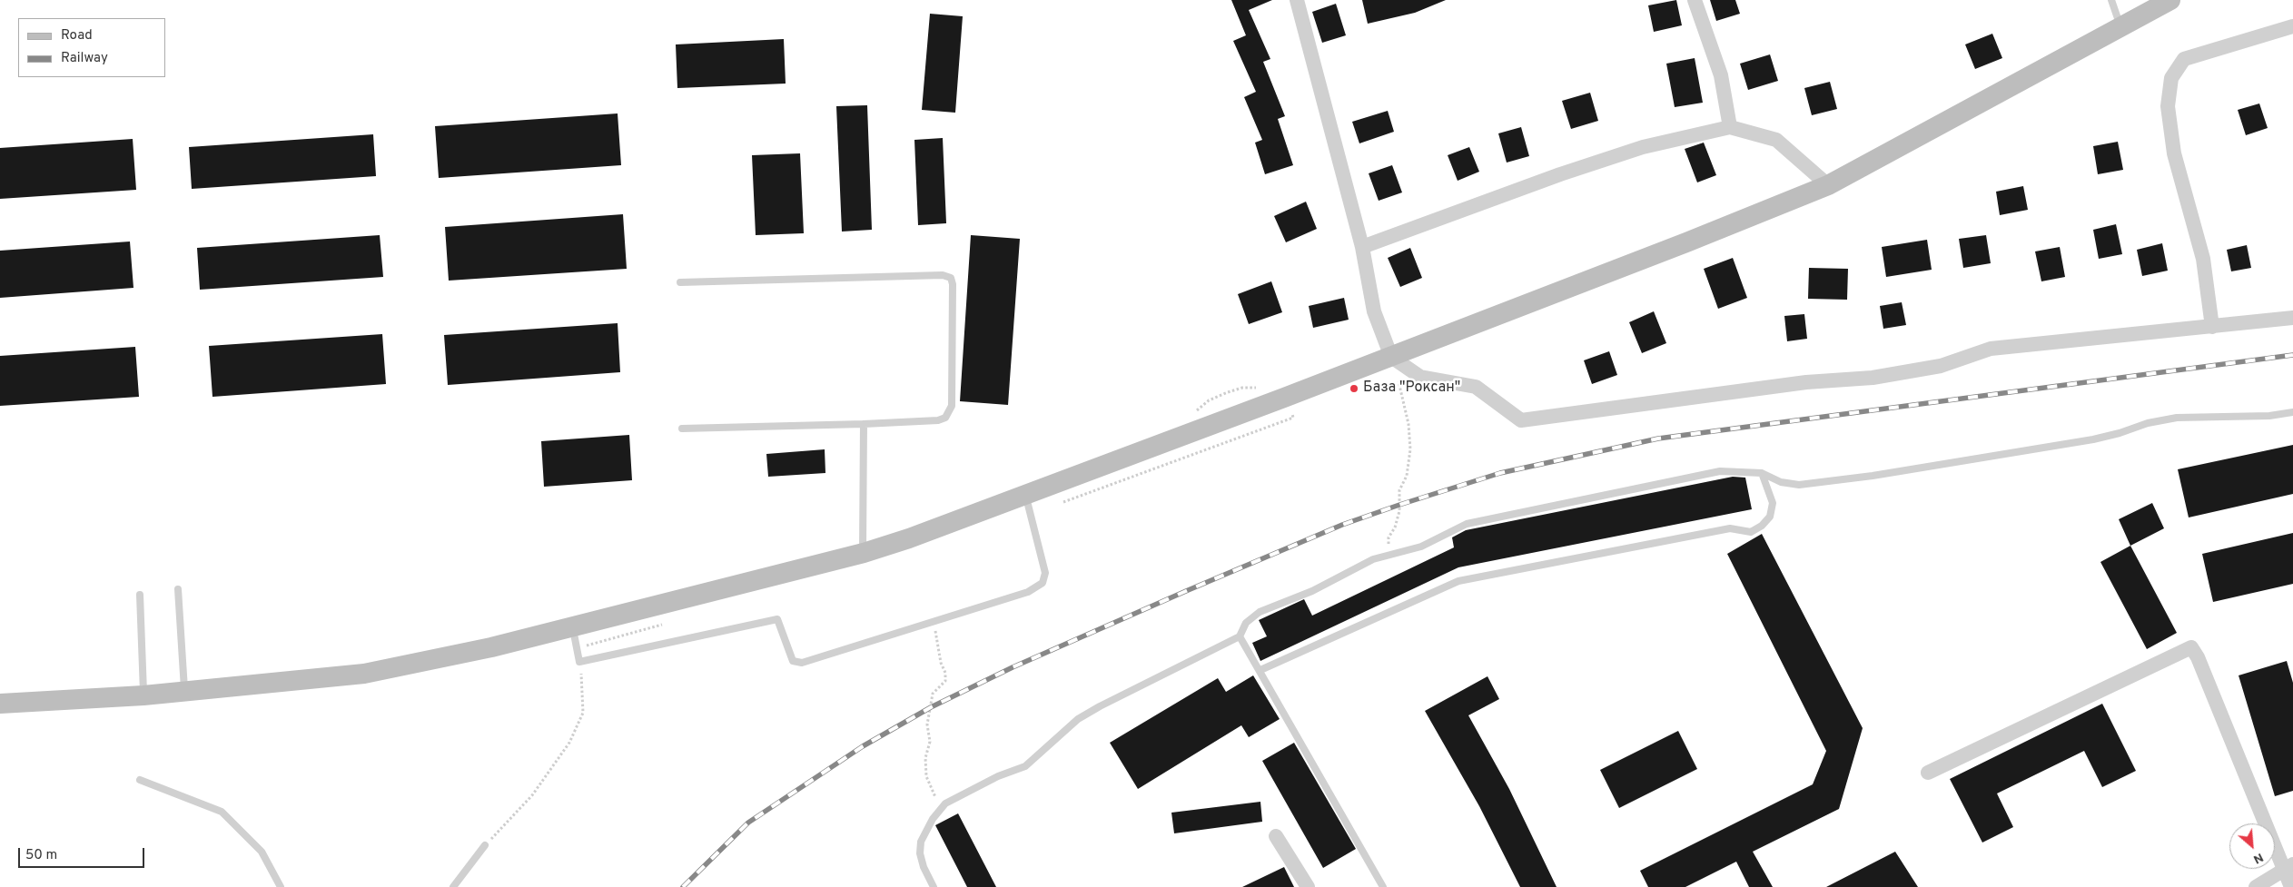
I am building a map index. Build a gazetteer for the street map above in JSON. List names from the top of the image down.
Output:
{
  "places": ["База \"Роксан\""],
  "legend": ["Road", "Railway"],
  "scale_bar": "50 m",
  "north": "bottom right"
}
